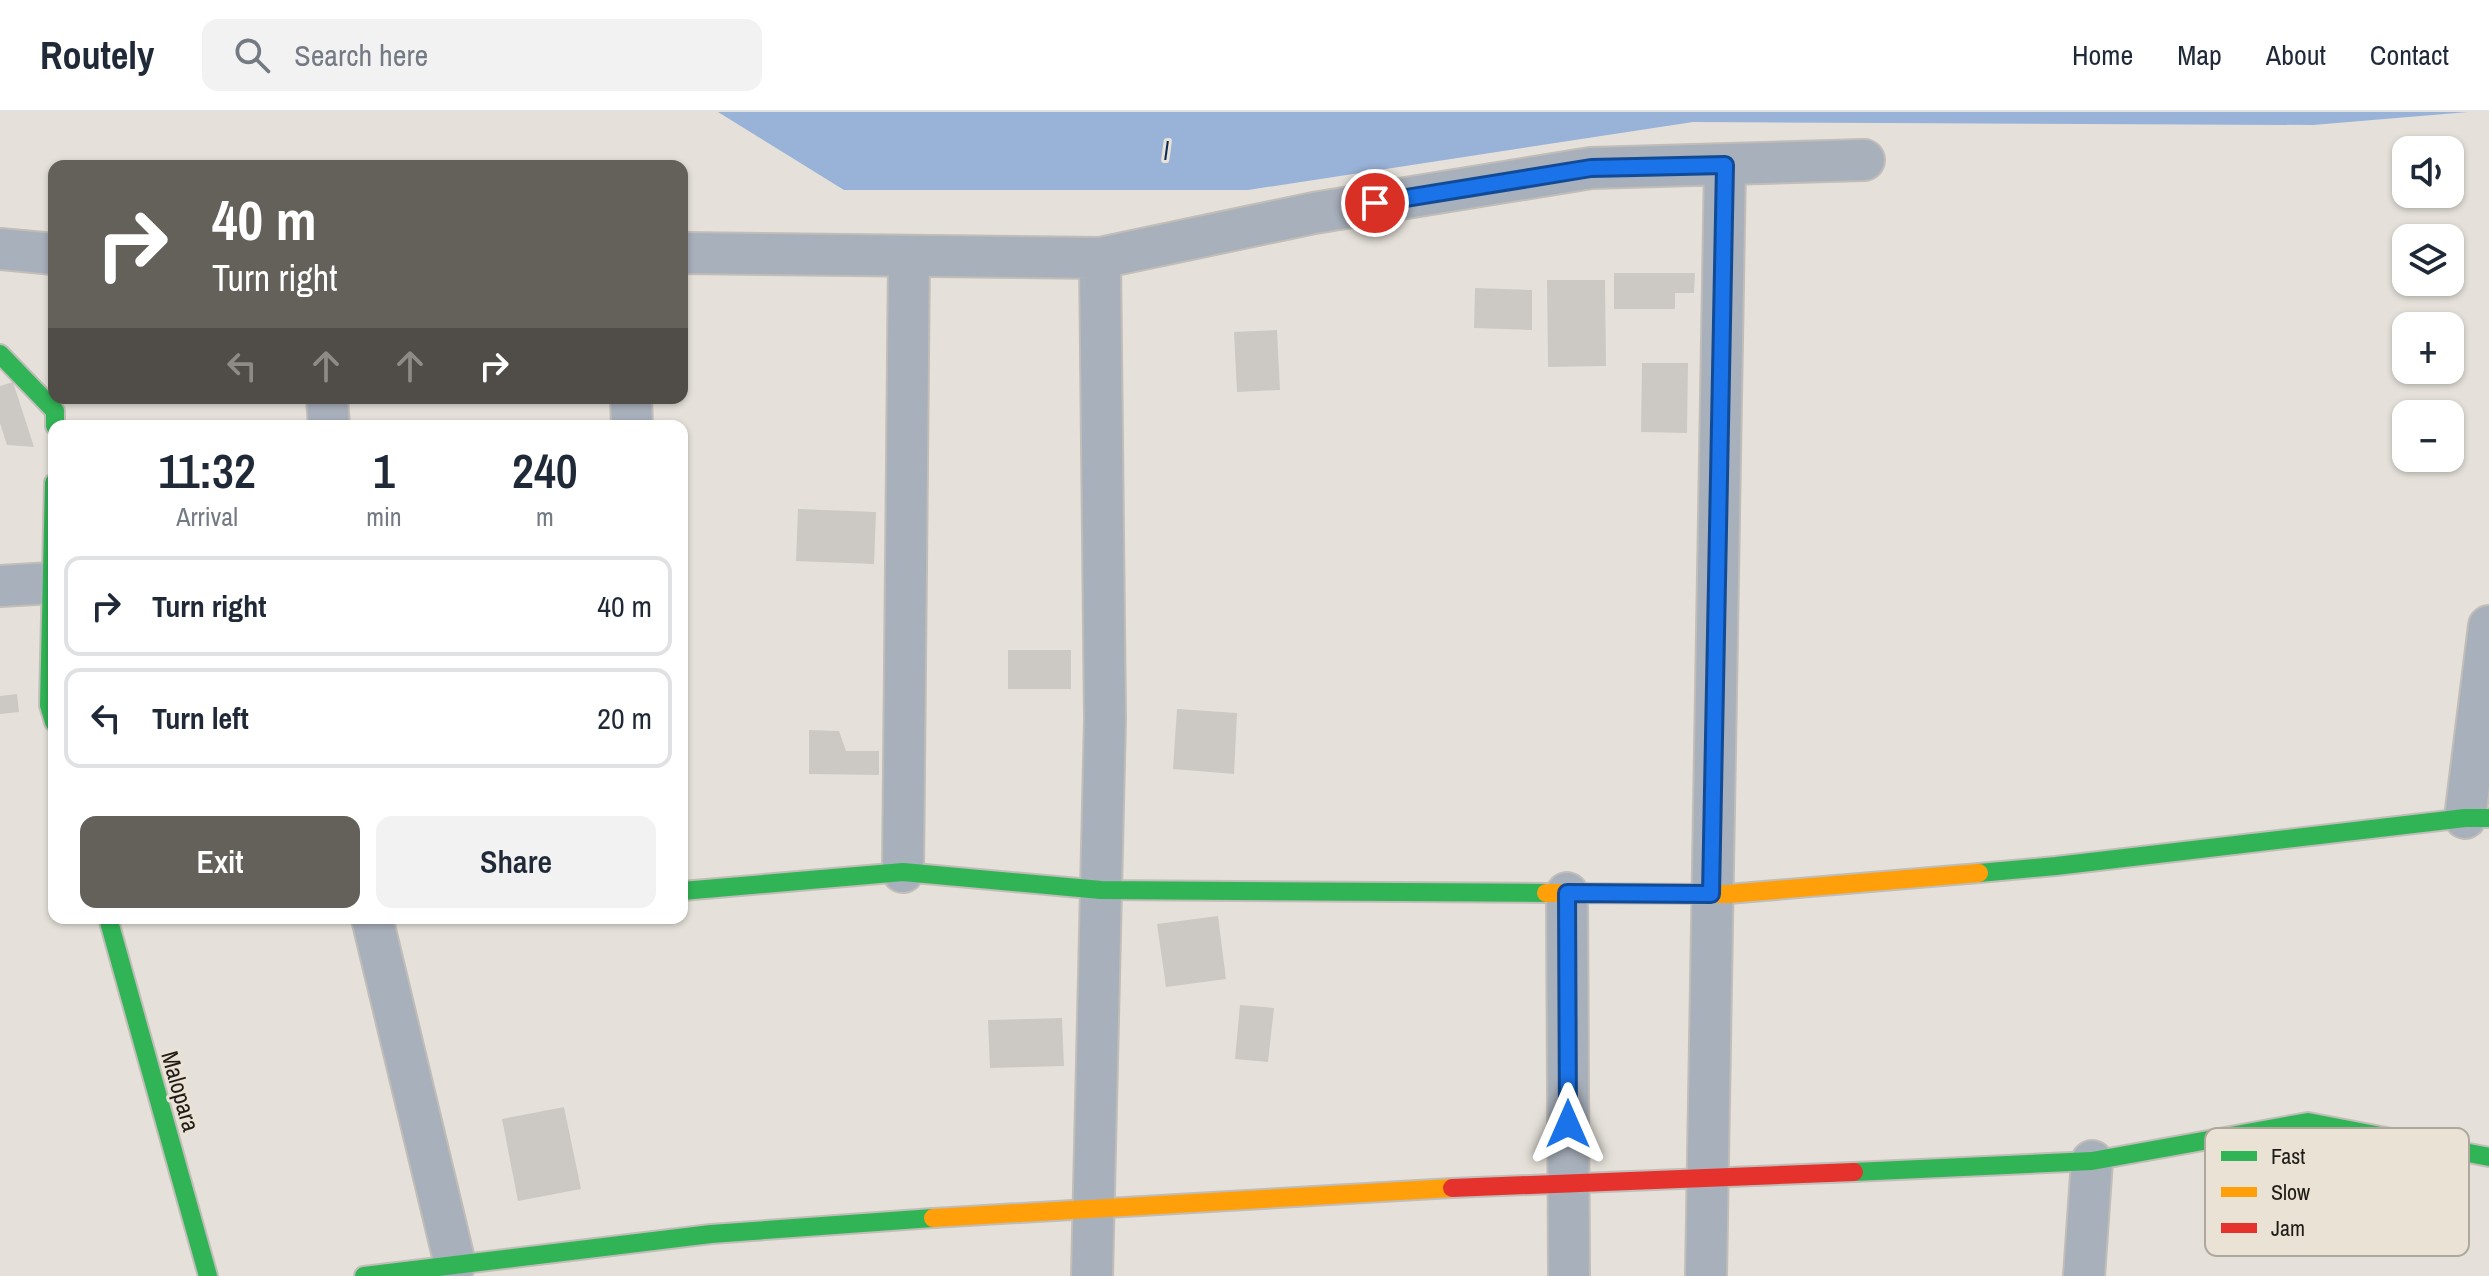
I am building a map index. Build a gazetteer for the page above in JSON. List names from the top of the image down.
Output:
{
  "streets": {
    "street": ["Malopara"]
  },
  "water": ["l"],
  "legend": ["Fast", "Slow", "Jam"],
  "page": {
    "header": "Routely",
    "search": "Search here",
    "nav": [
      "Home",
      "Map",
      "About",
      "Contact"
    ],
    "map_buttons": ["+", "−"],
    "turn": ["40 m", "Turn right"],
    "eta": [
      "11:32",
      "Arrival",
      "1",
      "min",
      "240",
      "m"
    ],
    "list": [
      {
        "name": "Turn right",
        "value": "40 m"
      },
      {
        "name": "Turn left",
        "value": "20 m"
      }
    ],
    "buttons": ["Exit", "Share"]
  }
}
